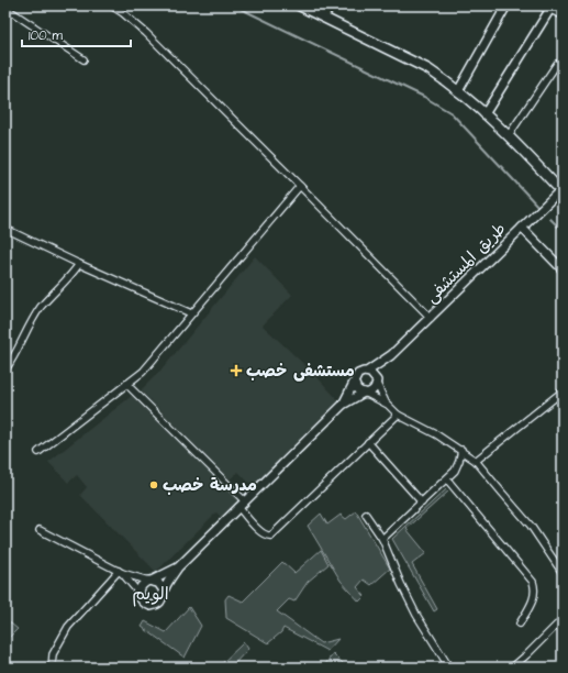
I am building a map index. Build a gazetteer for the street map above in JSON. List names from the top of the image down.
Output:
{
  "streets": {
    "street": ["طريق المستشفى"]
  },
  "districts": ["الويم"],
  "places": {
    "health": ["مستشفى خصب"],
    "other": ["مدرسة خصب"]
  },
  "scale_bar": "100 m"
}
